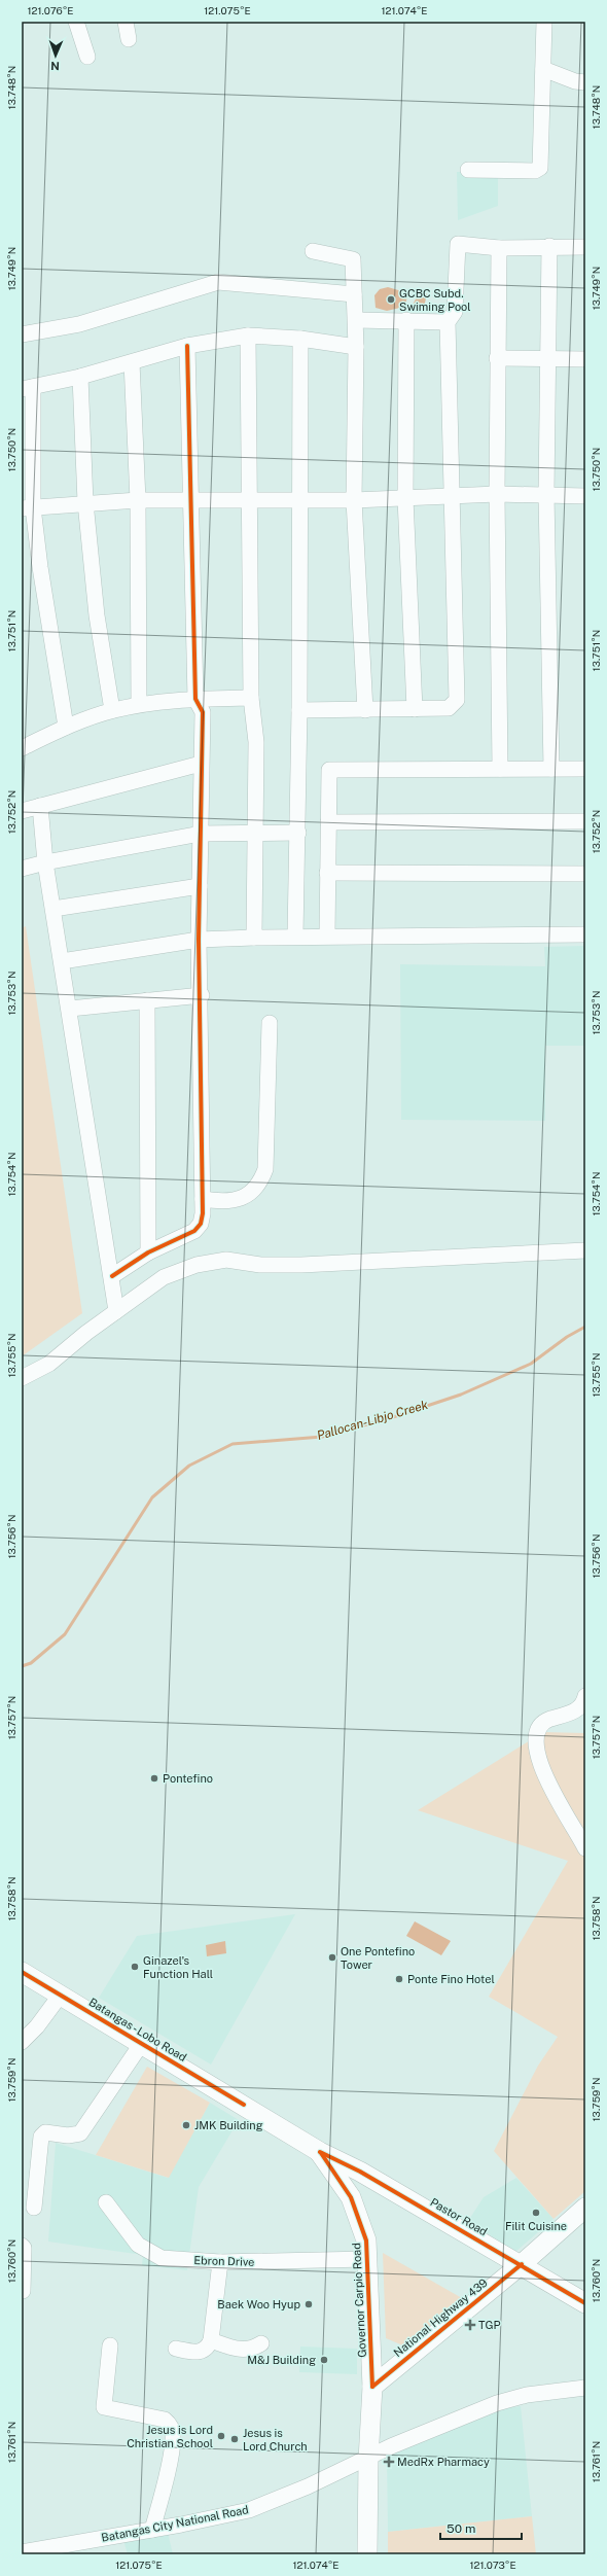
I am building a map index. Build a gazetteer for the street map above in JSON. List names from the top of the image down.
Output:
{
  "streets": {
    "main road": [
      "Batangas - Lobo Road",
      "Pastor Road",
      "Governor Carpio Road",
      "National Highway 439"
    ],
    "street": ["Ebron Drive", "Batangas City National Road"]
  },
  "crossings": [
    ["Batangas - Lobo Road", "Pastor Road"],
    ["Batangas - Lobo Road", "Governor Carpio Road"],
    ["Pastor Road", "Governor Carpio Road"],
    ["Pastor Road", "National Highway 439"],
    ["Ebron Drive", "Governor Carpio Road"],
    ["Governor Carpio Road", "National Highway 439"],
    ["Governor Carpio Road", "Batangas City National Road"]
  ],
  "water": ["Pallocan-Libjo Creek"],
  "places": {
    "other": [
      "GCBC Subd. Swiming Pool",
      "Pontefino",
      "One Pontefino Tower",
      "Ginazel's Function Hall",
      "Ponte Fino Hotel",
      "JMK Building",
      "Filit Cuisine",
      "Baek Woo Hyup",
      "M&J Building",
      "Jesus is Lord Christian School",
      "Jesus is Lord Church"
    ],
    "health": ["TGP", "MedRx Pharmacy"]
  },
  "scale_bar": "50 m",
  "north": "bottom",
  "coordinates": [
    "121.076°E",
    "121.075°E",
    "121.074°E",
    "13.748°N",
    "13.749°N",
    "13.750°N",
    "13.751°N",
    "13.752°N",
    "13.753°N",
    "13.754°N",
    "13.755°N",
    "13.756°N",
    "13.757°N",
    "13.758°N",
    "13.759°N",
    "13.760°N",
    "13.761°N",
    "121.073°E"
  ]
}
